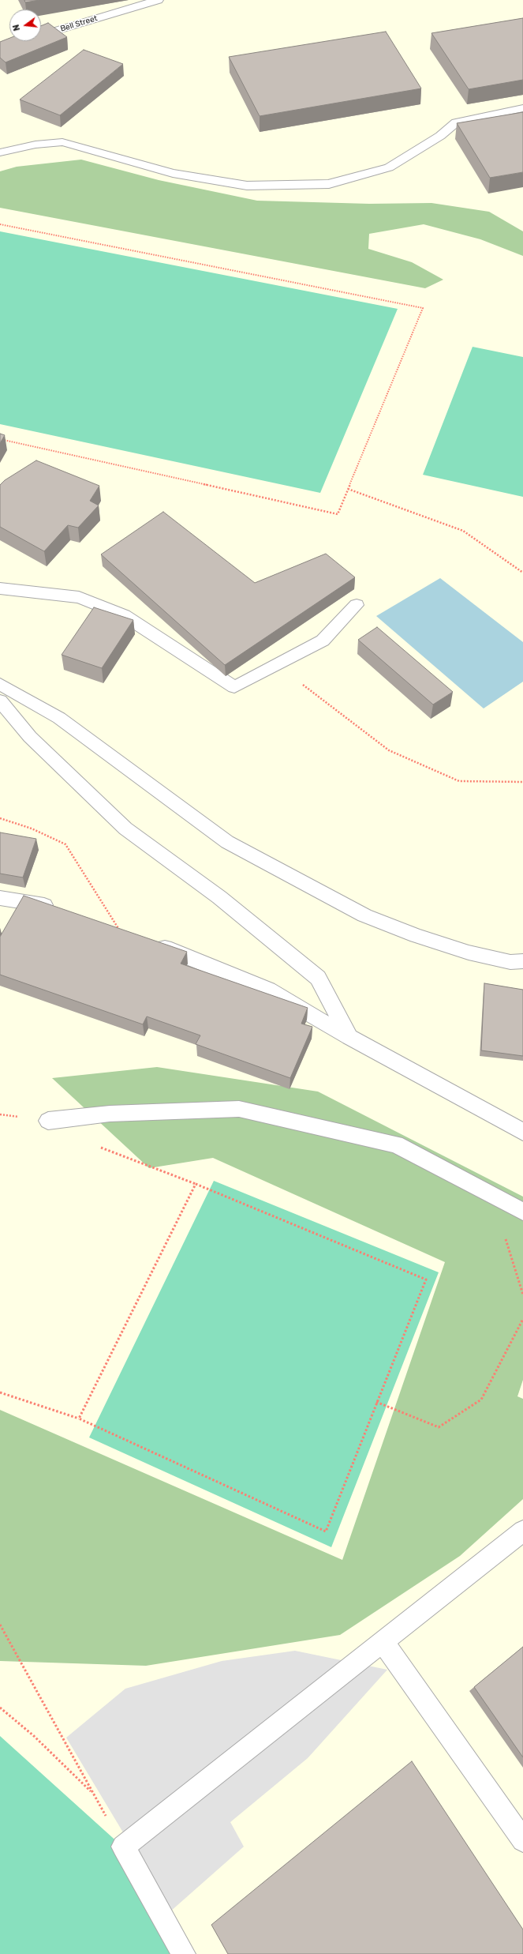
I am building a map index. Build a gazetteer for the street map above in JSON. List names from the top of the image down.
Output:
{
  "streets": {
    "street": ["Bell Street"]
  },
  "north": "left"
}
